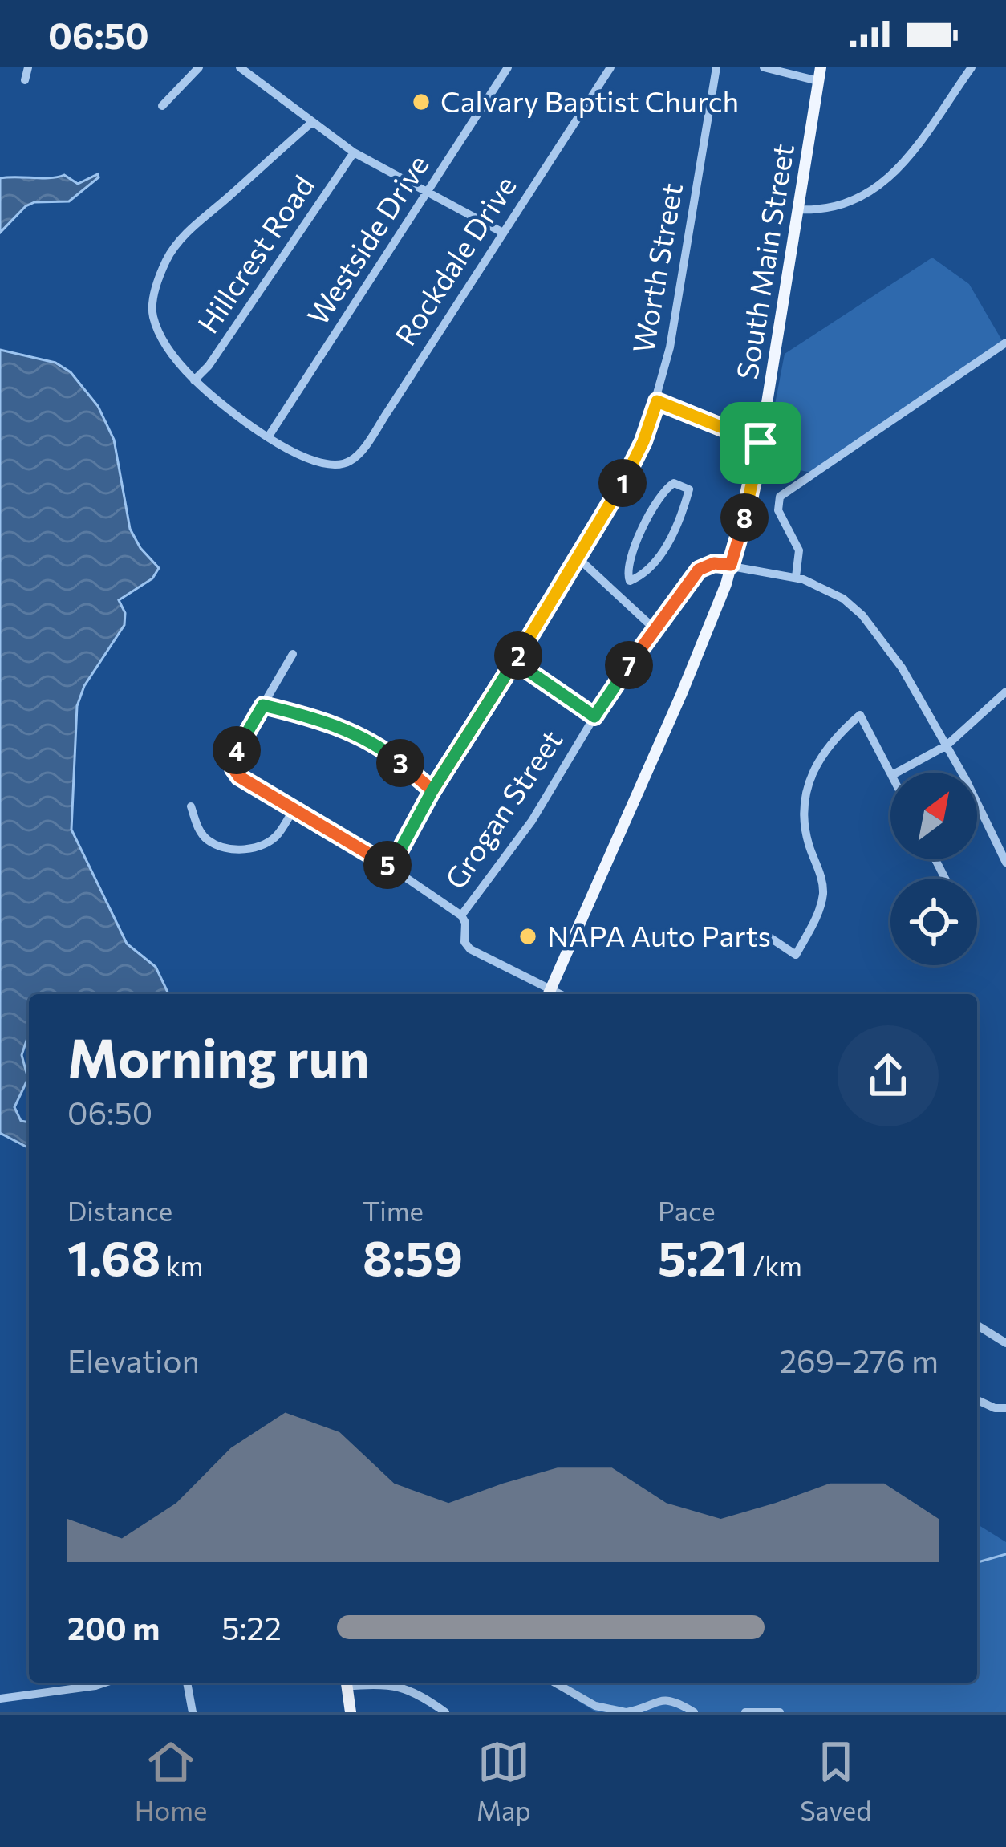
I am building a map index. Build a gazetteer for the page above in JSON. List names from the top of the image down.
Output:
{
  "streets": {
    "main road": ["South Main Street"],
    "street": [
      "Westside Drive",
      "Hillcrest Road",
      "Rockdale Drive",
      "Worth Street",
      "Grogan Street"
    ]
  },
  "crossings": [
    ["Westside Drive", "Rockdale Drive"],
    ["South Main Street", "Grogan Street"]
  ],
  "places": ["Calvary Baptist Church", "NAPA Auto Parts"],
  "north": "top right",
  "page": {
    "status": "06:50",
    "pins": [
      "1",
      "8",
      "2",
      "7",
      "4",
      "3",
      "5"
    ],
    "heading": ["Morning run", "06:50"],
    "stats": [
      ["Distance", "1.68 km"],
      ["Time", "8:59"],
      ["Pace", "5:21 /km"]
    ],
    "chart": ["Elevation", "269–276 m"],
    "list": [
      {
        "name": "200 m",
        "note": "5:22"
      }
    ],
    "tabs": ["Home", "Map", "Saved"]
  }
}
